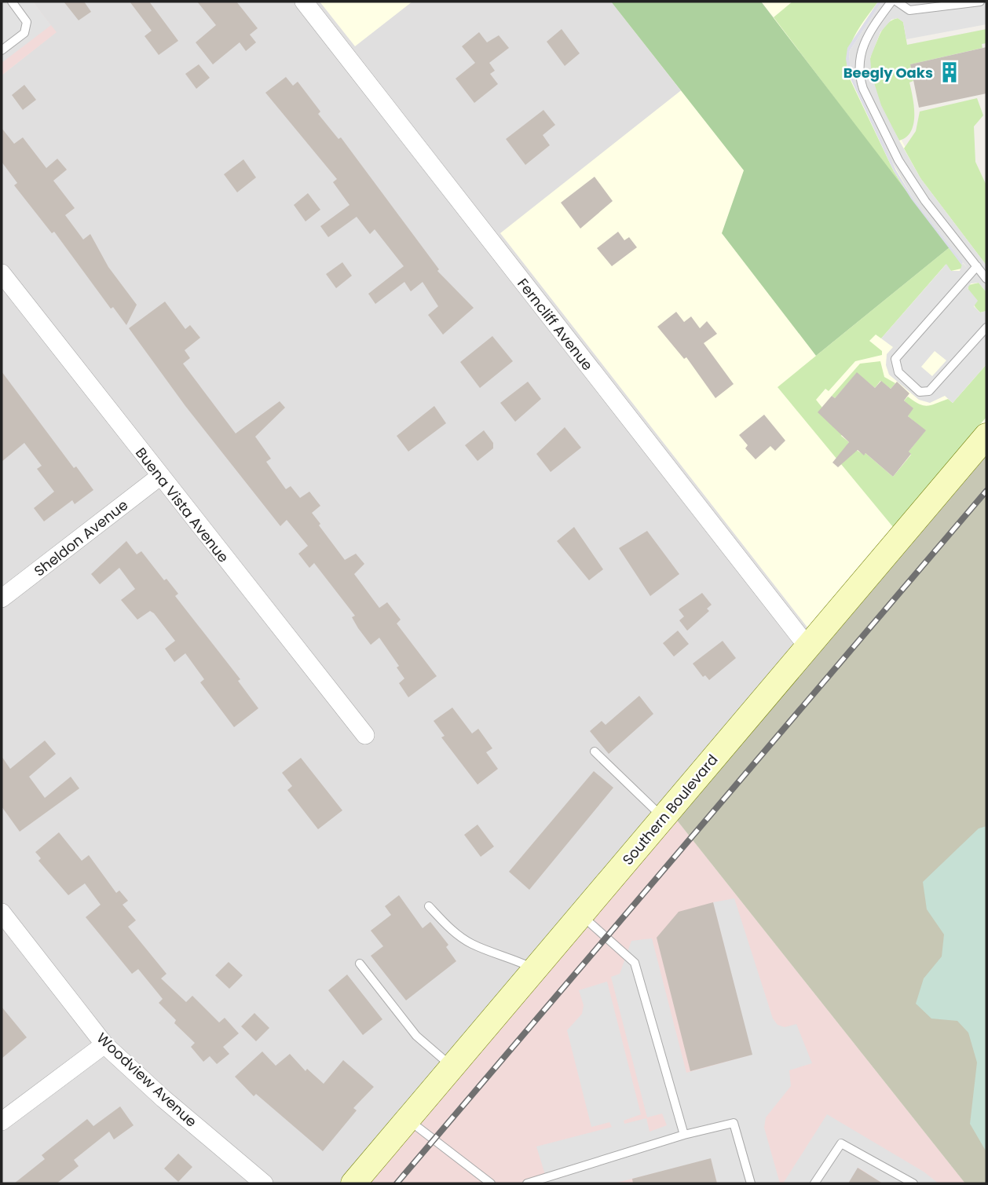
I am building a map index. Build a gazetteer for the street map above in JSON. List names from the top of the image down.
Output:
{
  "streets": {
    "street": [
      "Ferncliff Avenue",
      "Buena Vista Avenue",
      "Sheldon Avenue",
      "Southern Boulevard",
      "Woodview Avenue"
    ]
  },
  "crossings": [
    ["Ferncliff Avenue", "Southern Boulevard"],
    ["Buena Vista Avenue", "Sheldon Avenue"]
  ],
  "places": {
    "building": ["Beegly Oaks"]
  }
}
